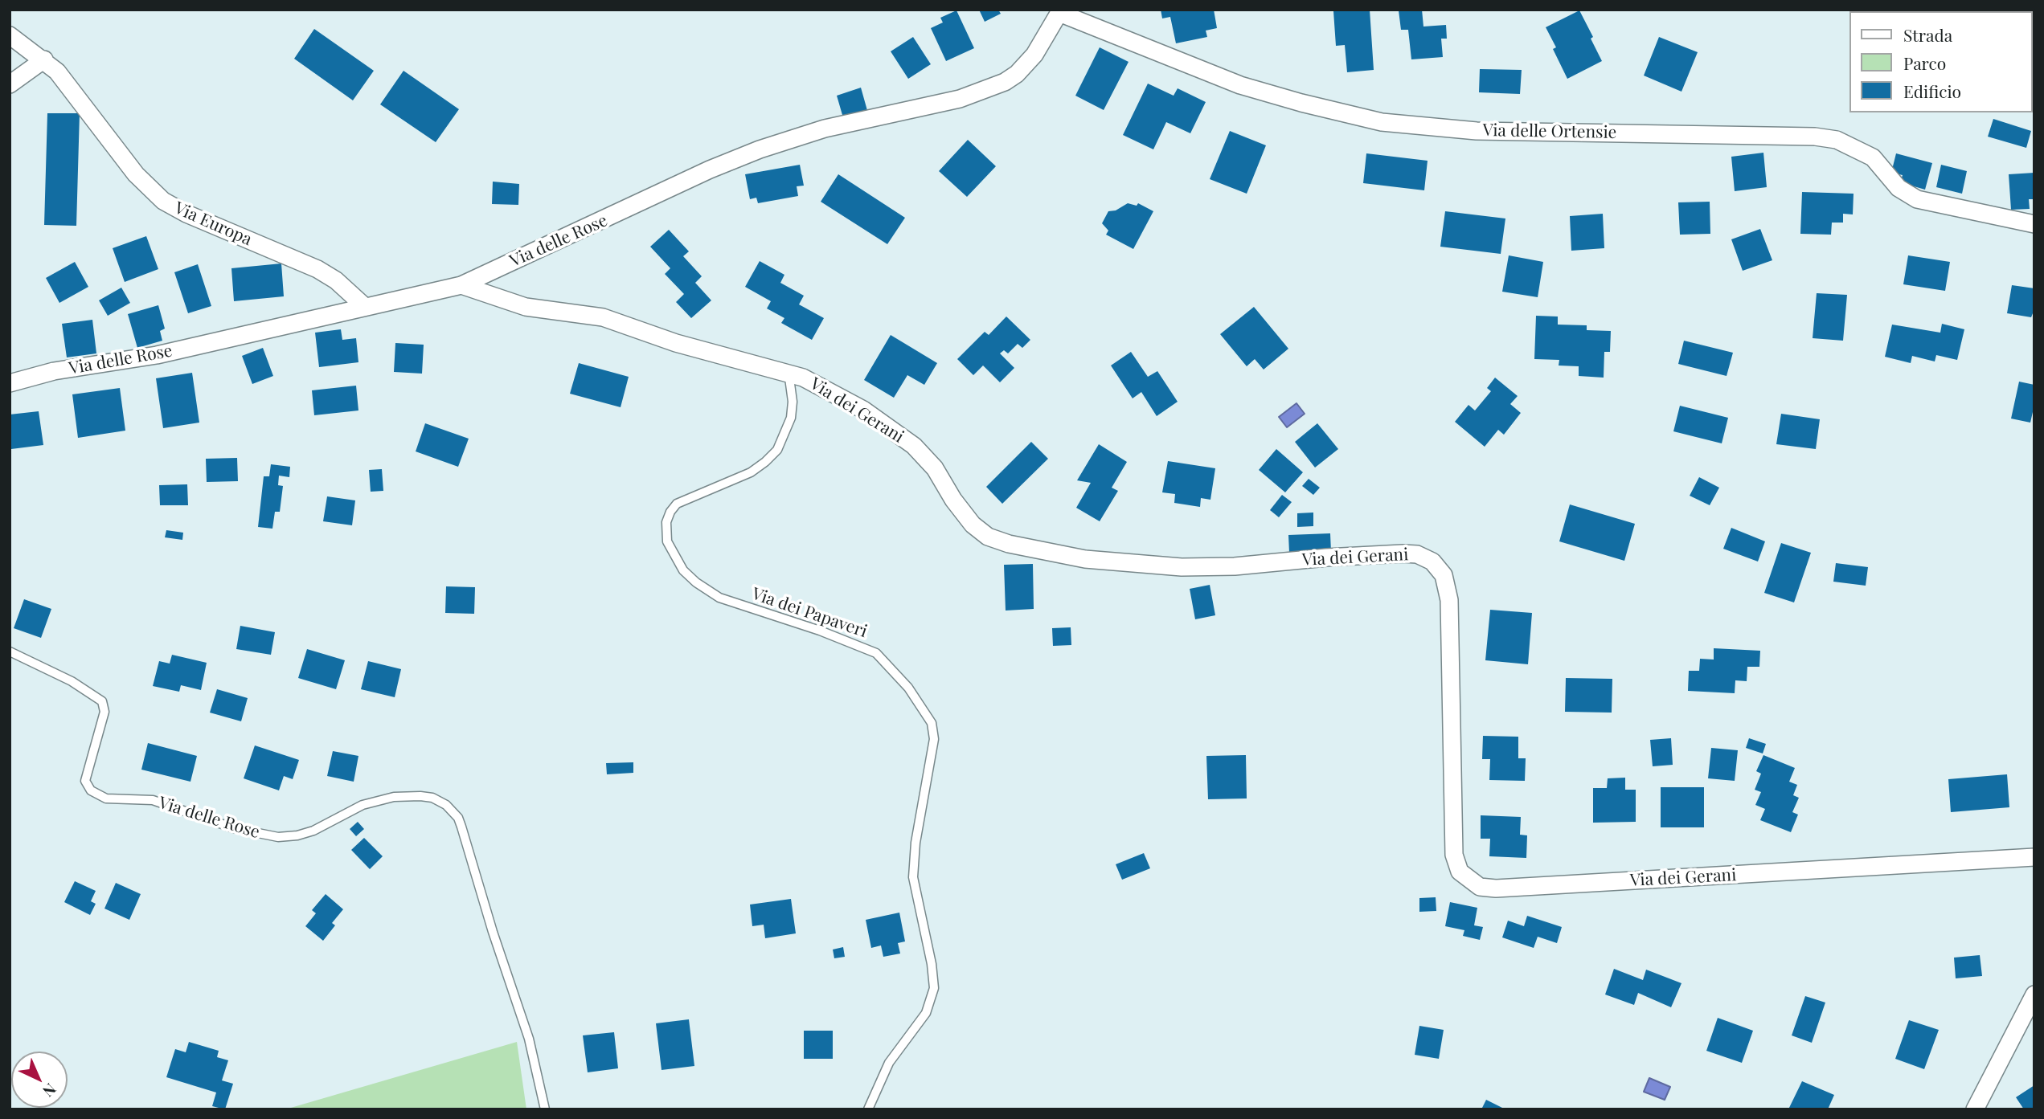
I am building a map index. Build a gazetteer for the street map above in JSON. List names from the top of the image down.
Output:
{
  "streets": {
    "street": [
      "Via delle Ortensie",
      "Via Europa",
      "Via delle Rose",
      "Via dei Gerani"
    ],
    "lane": ["Via dei Papaveri"]
  },
  "crossings": [
    ["Via delle Ortensie", "Via delle Rose"],
    ["Via Europa", "Via delle Rose"],
    ["Via delle Rose", "Via dei Gerani"],
    ["Via dei Gerani", "Via dei Papaveri"]
  ],
  "legend": ["Strada", "Parco", "Edificio"],
  "north": "bottom right"
}
